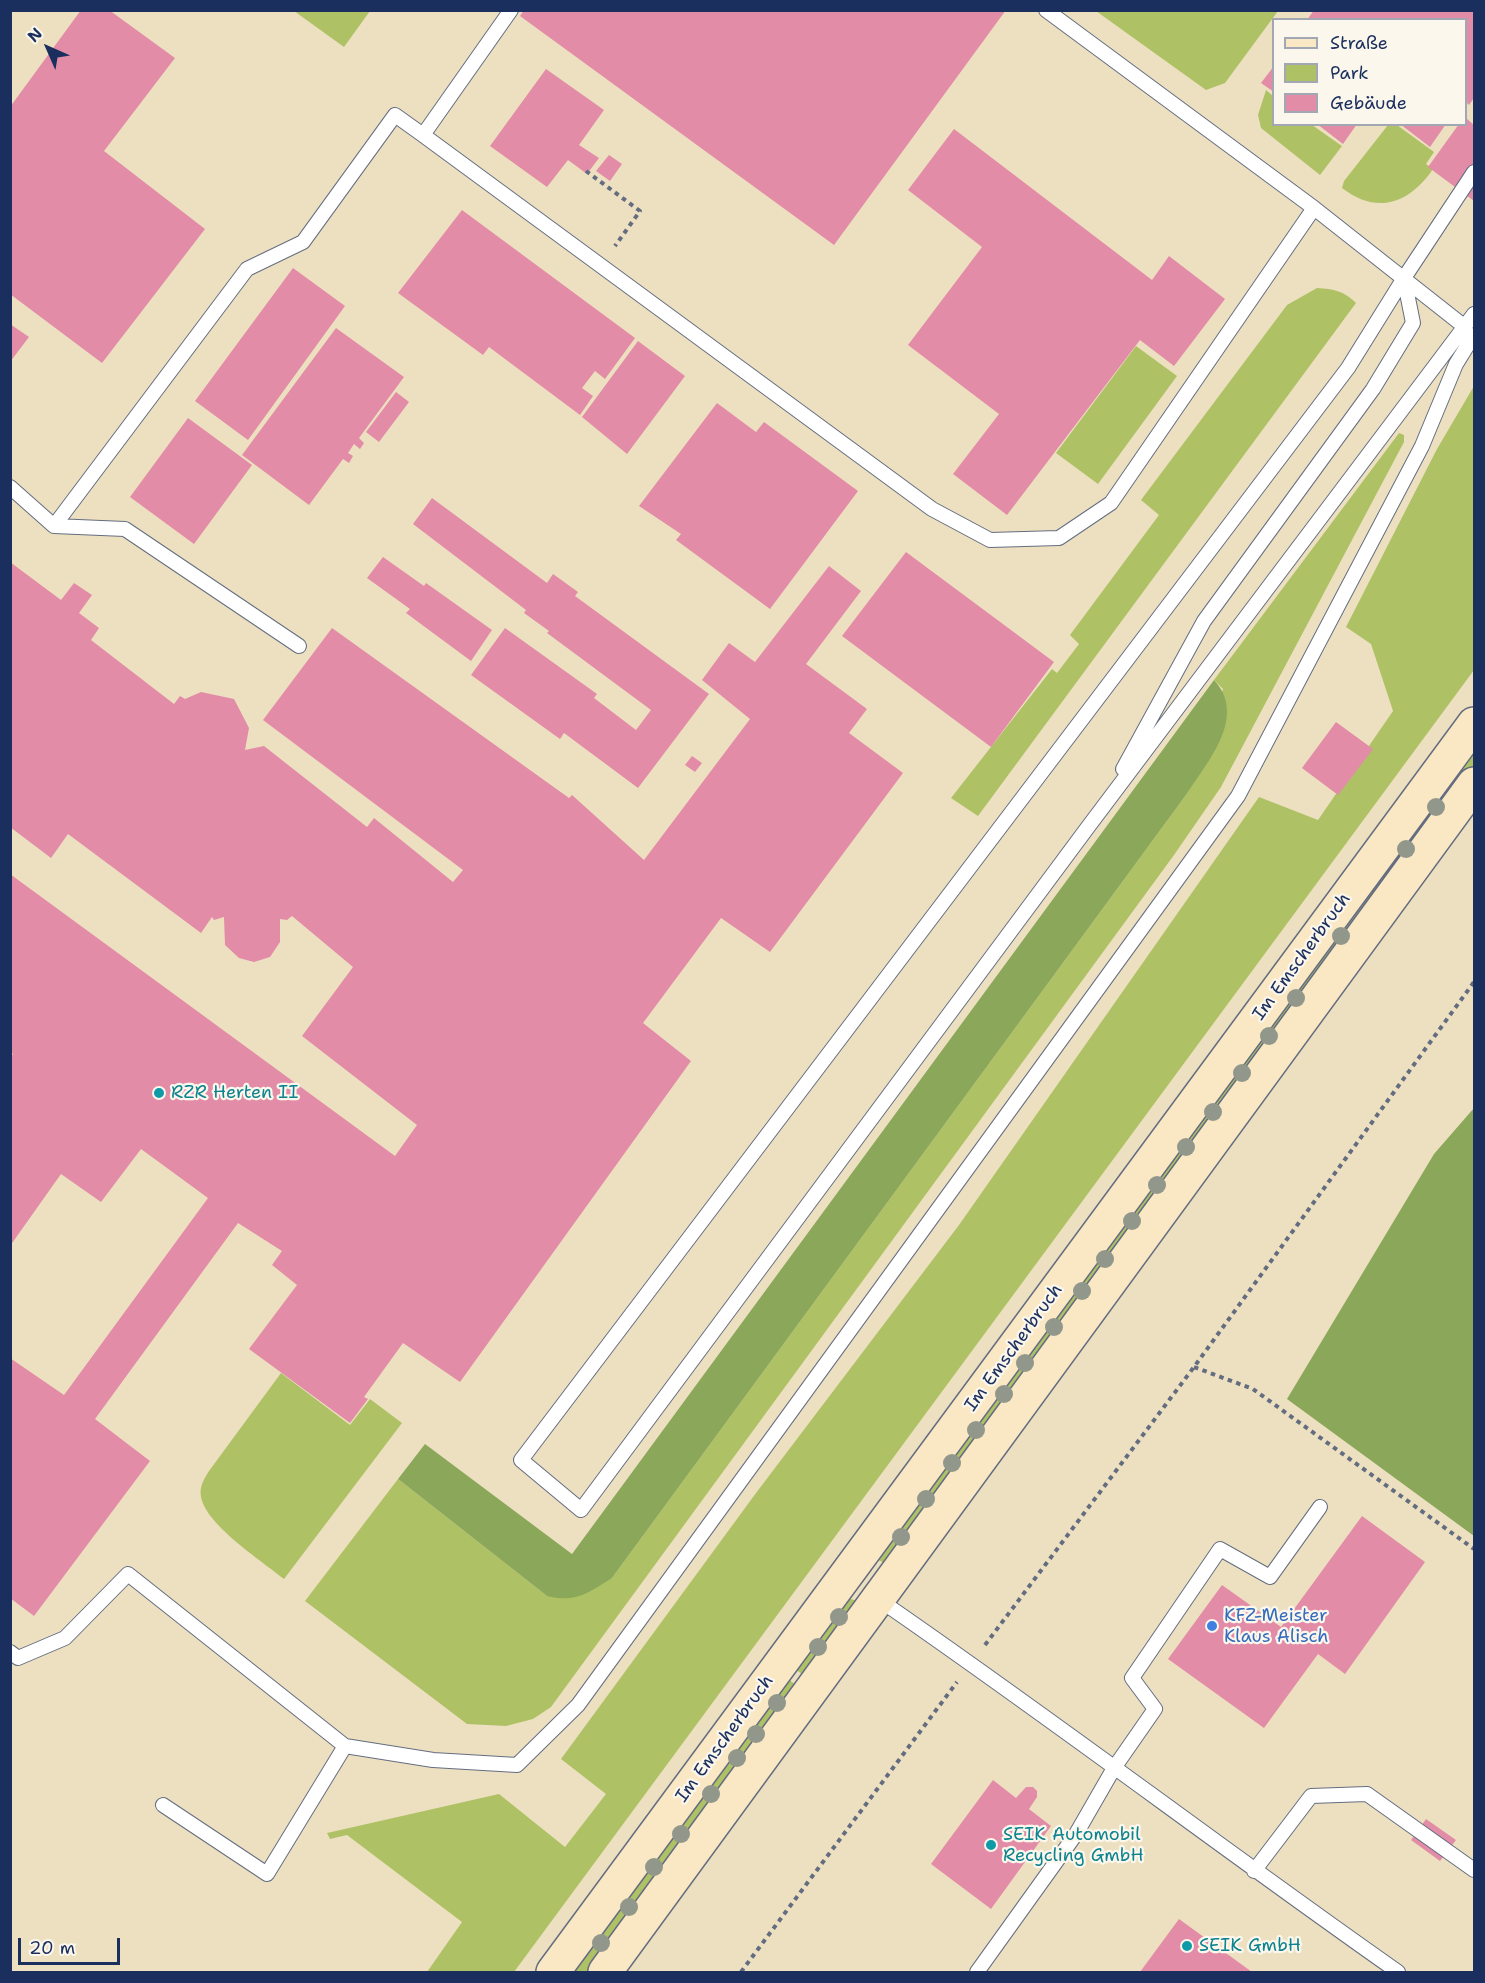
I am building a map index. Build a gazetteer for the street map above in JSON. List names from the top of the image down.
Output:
{
  "streets": {
    "main road": ["Im Emscherbruch"]
  },
  "places": [
    "RZR Herten II",
    "KFZ-Meister Klaus Alisch",
    "SEIK Automobil Recycling GmbH",
    "SEIK GmbH"
  ],
  "legend": ["Straße", "Park", "Gebäude"],
  "scale_bar": "20 m",
  "north": "top left"
}
